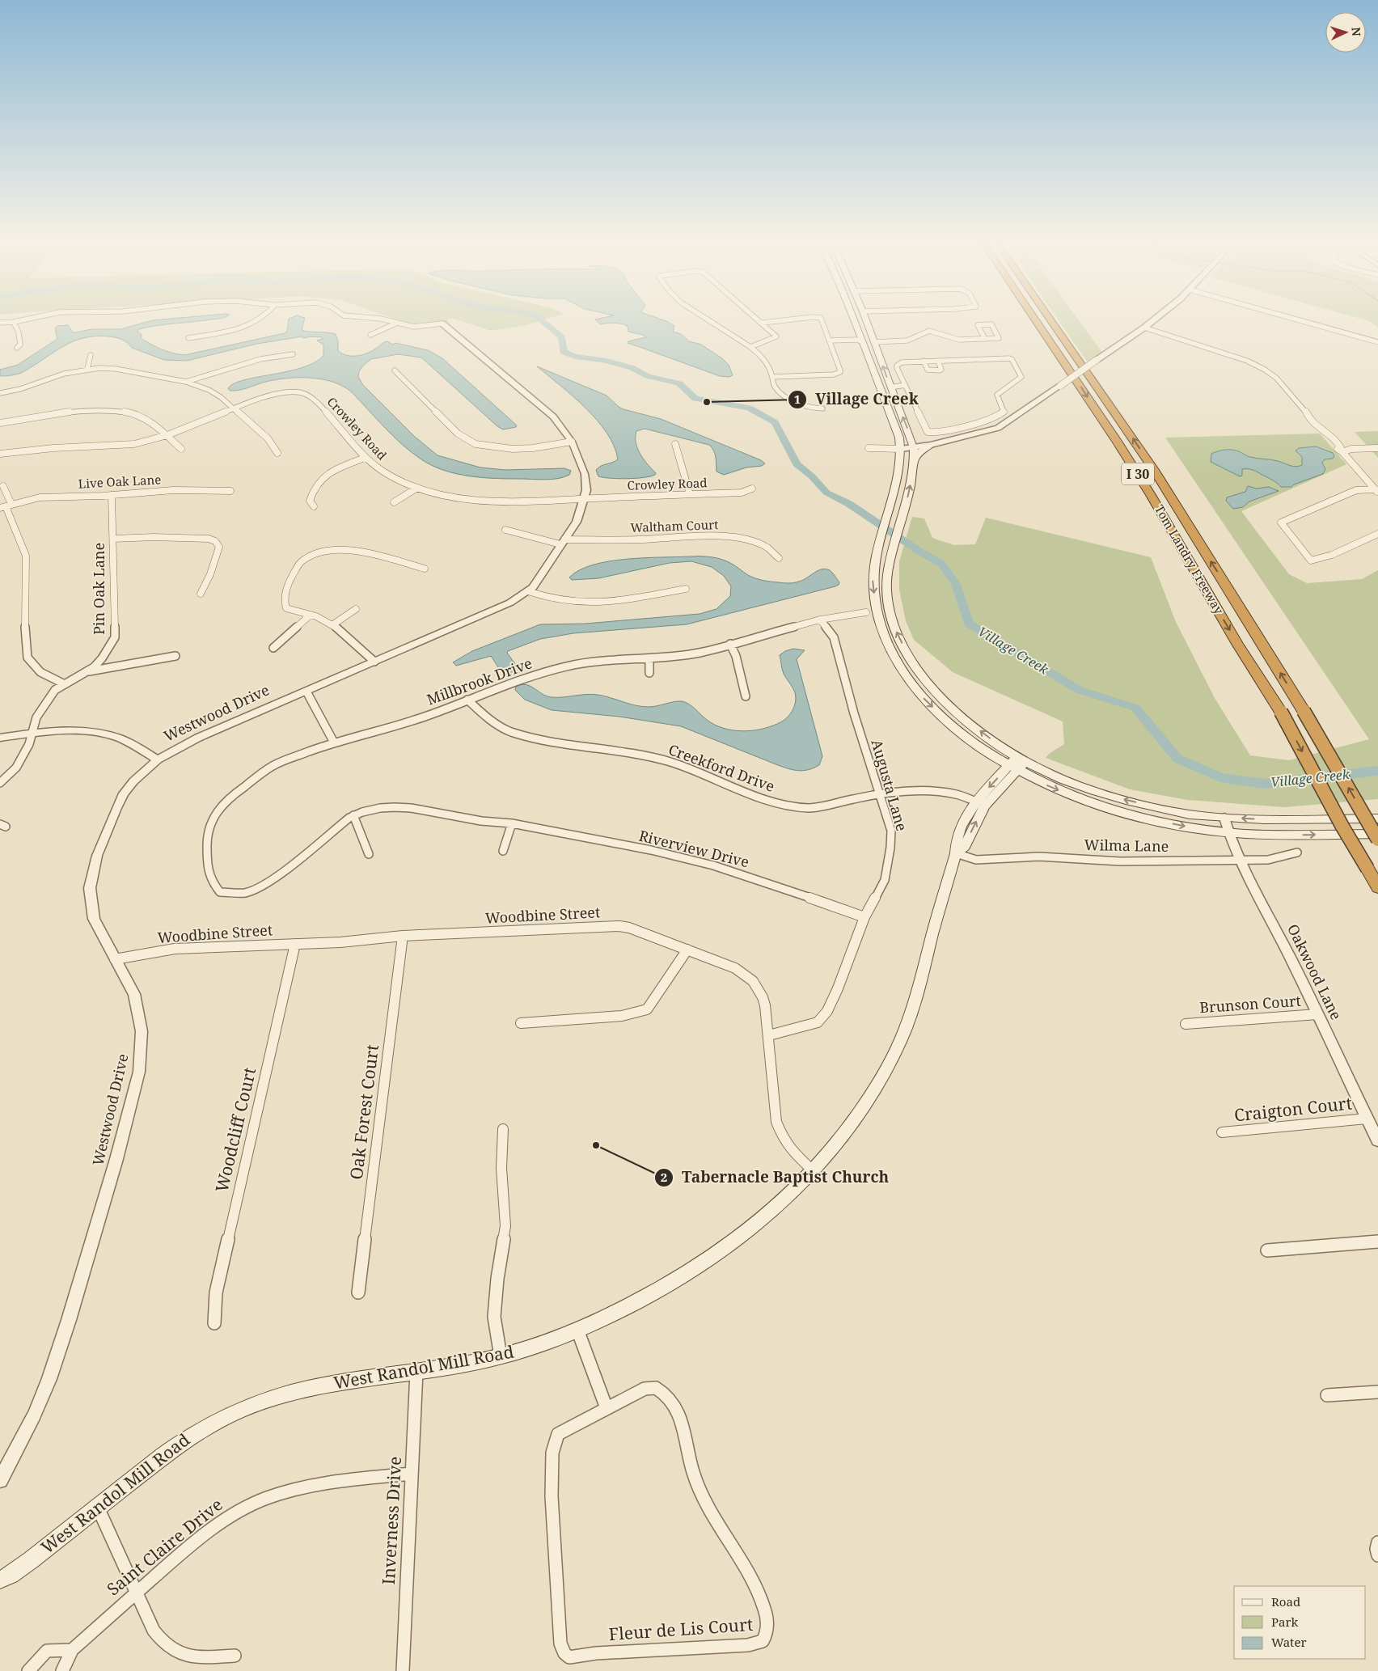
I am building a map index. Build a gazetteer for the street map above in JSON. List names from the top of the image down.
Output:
{
  "streets": {
    "highway": ["I 30", "Tom Landry Freeway"],
    "main road": ["West Randol Mill Road"],
    "street": [
      "Crowley Road",
      "Live Oak Lane",
      "Waltham Court",
      "Pin Oak Lane",
      "Millbrook Drive",
      "Westwood Drive",
      "Creekford Drive",
      "Augusta Lane",
      "Wilma Lane",
      "Riverview Drive",
      "Woodbine Street",
      "Oakwood Lane",
      "Brunson Court",
      "Craigton Court",
      "Oak Forest Court",
      "Woodcliff Court",
      "Inverness Drive",
      "Saint Claire Drive",
      "Fleur de Lis Court"
    ]
  },
  "crossings": [
    ["Crowley Road", "Westwood Drive"],
    ["Live Oak Lane", "Pin Oak Lane"],
    ["Waltham Court", "Westwood Drive"],
    ["Millbrook Drive", "Creekford Drive"],
    ["Millbrook Drive", "Augusta Lane"],
    ["Millbrook Drive", "Riverview Drive"],
    ["Westwood Drive", "Woodbine Street"],
    ["Creekford Drive", "Augusta Lane"],
    ["Creekford Drive", "West Randol Mill Road"],
    ["Augusta Lane", "Riverview Drive"],
    ["Augusta Lane", "Woodbine Street"],
    ["Wilma Lane", "Oakwood Lane"],
    ["Wilma Lane", "West Randol Mill Road"],
    ["Woodbine Street", "Oak Forest Court"],
    ["Woodbine Street", "Woodcliff Court"],
    ["Woodbine Street", "West Randol Mill Road"],
    ["Oakwood Lane", "Brunson Court"],
    ["Oakwood Lane", "Craigton Court"],
    ["West Randol Mill Road", "Inverness Drive"],
    ["Inverness Drive", "Saint Claire Drive"]
  ],
  "water": ["Village Creek"],
  "places": ["Village Creek", "Tabernacle Baptist Church"],
  "legend": ["Road", "Park", "Water"],
  "north": "right"
}
